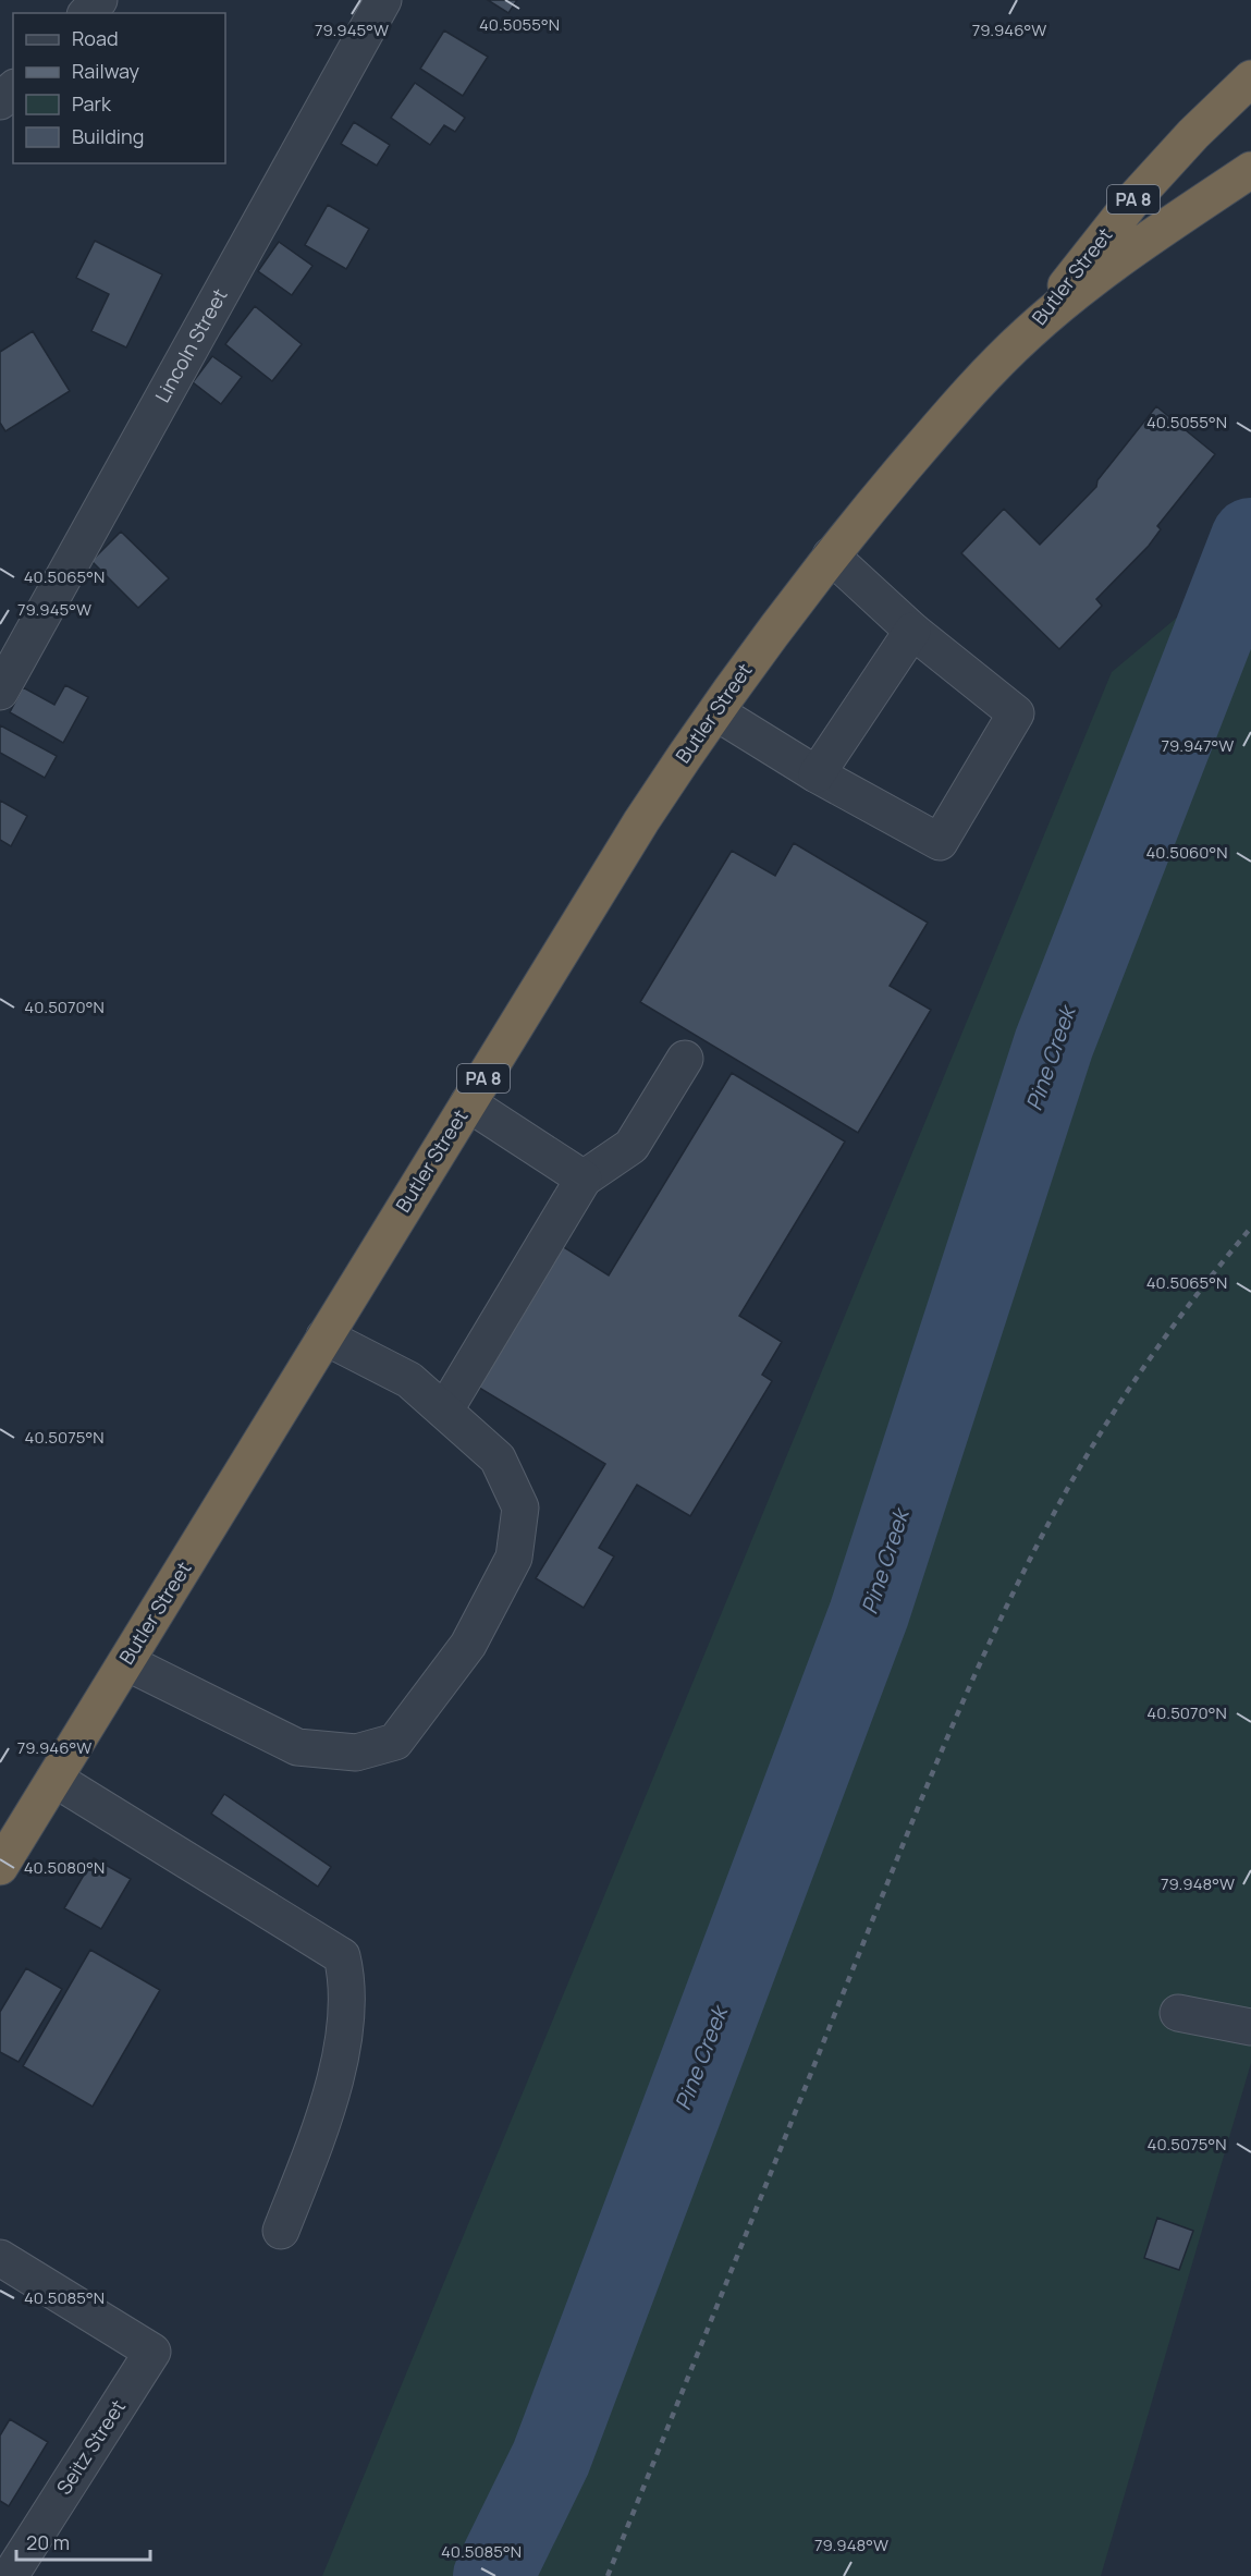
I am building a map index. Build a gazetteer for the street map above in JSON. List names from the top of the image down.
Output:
{
  "streets": {
    "highway": ["PA 8", "Butler Street"],
    "street": ["Lincoln Street", "Seitz Street"]
  },
  "water": ["Pine Creek"],
  "legend": [
    "Road",
    "Railway",
    "Park",
    "Building"
  ],
  "scale_bar": "20 m",
  "coordinates": [
    "40.5055°N",
    "79.945°W",
    "79.946°W",
    "40.5065°N",
    "79.947°W",
    "40.5060°N",
    "40.5070°N",
    "40.5075°N",
    "40.5080°N",
    "79.948°W",
    "40.5085°N"
  ]
}
